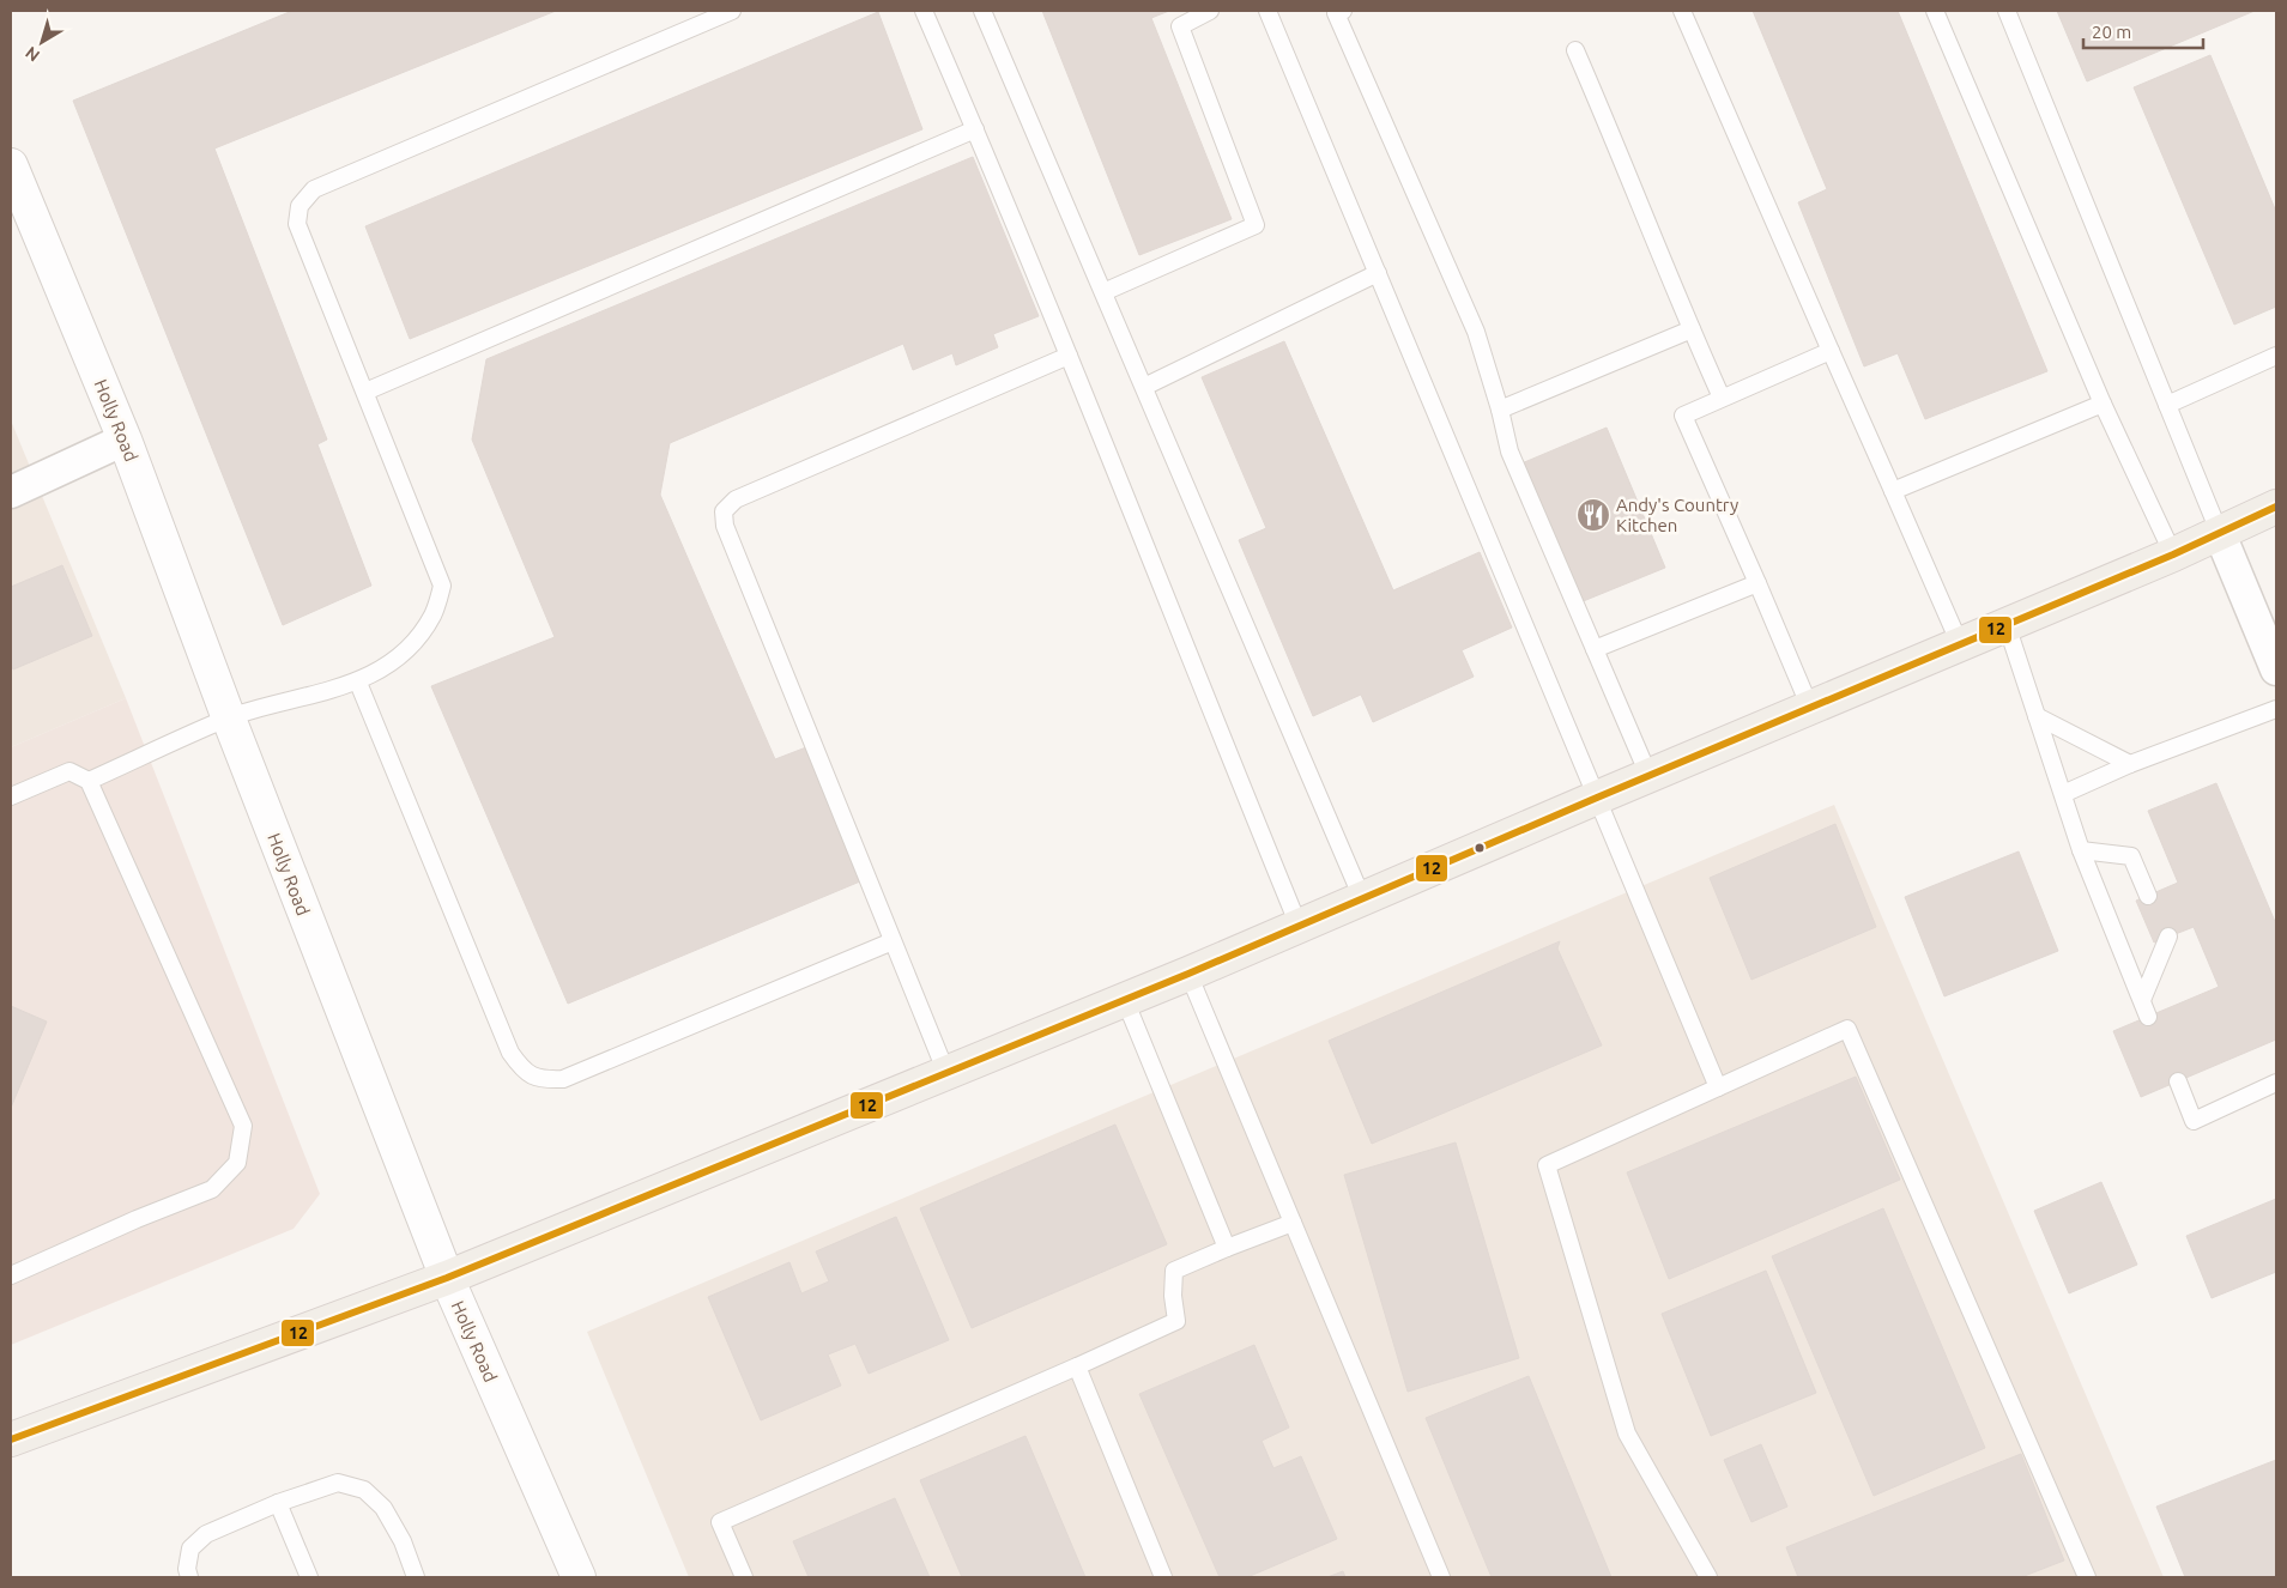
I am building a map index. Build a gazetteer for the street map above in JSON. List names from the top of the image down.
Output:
{
  "streets": {
    "main road": ["Holly Road"]
  },
  "places": {
    "restaurant": ["Andy's Country Kitchen"]
  },
  "lines": ["transit line 12"],
  "scale_bar": "20 m",
  "north": "bottom left"
}
